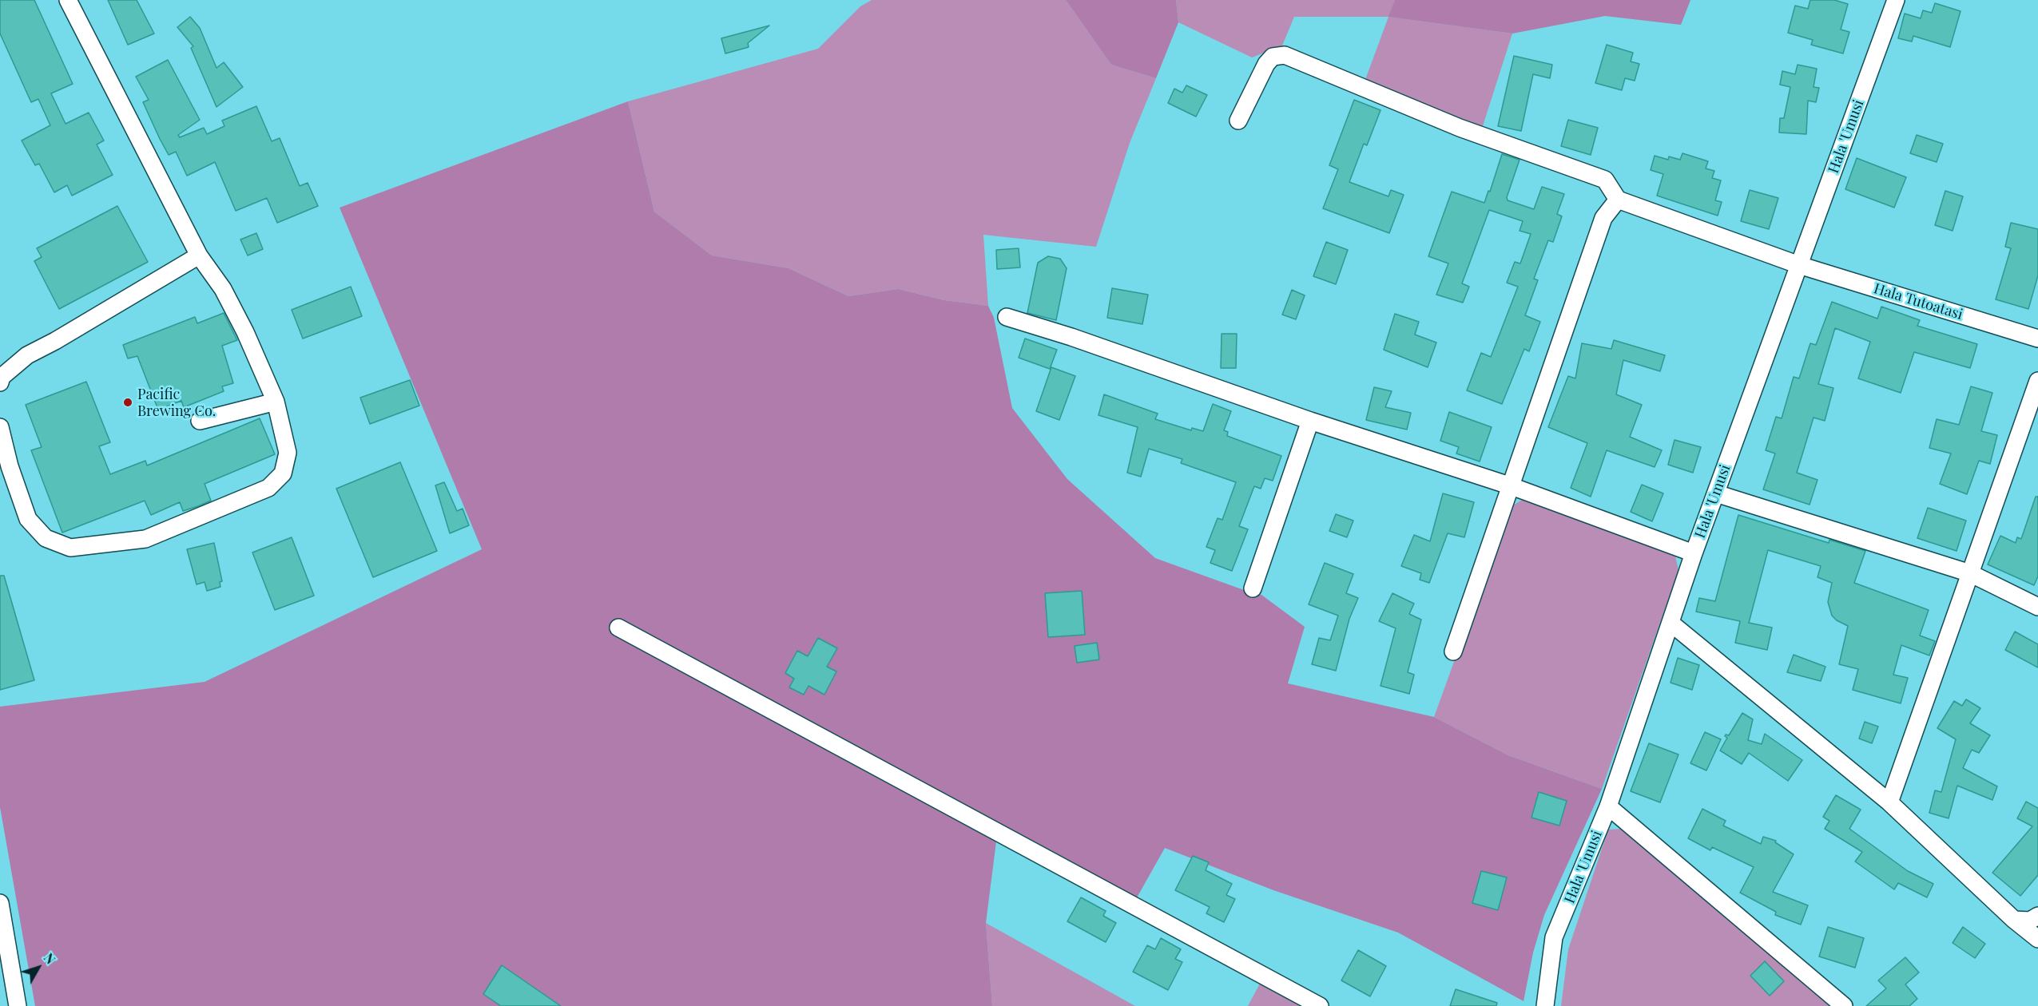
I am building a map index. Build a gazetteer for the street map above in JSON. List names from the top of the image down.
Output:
{
  "streets": {
    "street": ["Hala 'Umusi", "Hala Tutoatasi"]
  },
  "crossings": [
    ["Hala 'Umusi", "Hala Tutoatasi"]
  ],
  "places": ["Pacific Brewing Co."],
  "north": "top right"
}
